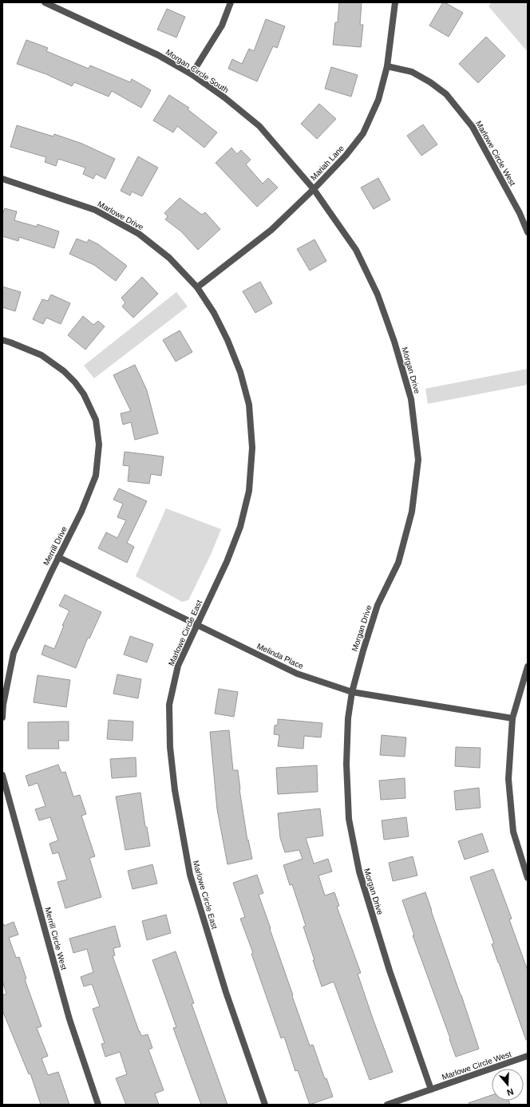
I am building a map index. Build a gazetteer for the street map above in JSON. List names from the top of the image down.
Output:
{
  "streets": {
    "street": [
      "Morgan Circle South",
      "Marlowe Circle West",
      "Mariah Lane",
      "Marlowe Drive",
      "Morgan Drive",
      "Merrill Drive",
      "Marlowe Circle East",
      "Melinda Place",
      "Merrill Circle West"
    ]
  },
  "crossings": [
    ["Morgan Circle South", "Mariah Lane"],
    ["Morgan Circle South", "Morgan Drive"],
    ["Marlowe Circle West", "Mariah Lane"],
    ["Marlowe Circle West", "Morgan Drive"],
    ["Mariah Lane", "Marlowe Drive"],
    ["Mariah Lane", "Morgan Drive"],
    ["Mariah Lane", "Marlowe Circle East"],
    ["Marlowe Drive", "Marlowe Circle East"],
    ["Morgan Drive", "Melinda Place"],
    ["Merrill Drive", "Melinda Place"],
    ["Marlowe Circle East", "Melinda Place"]
  ],
  "north": "bottom"
}
